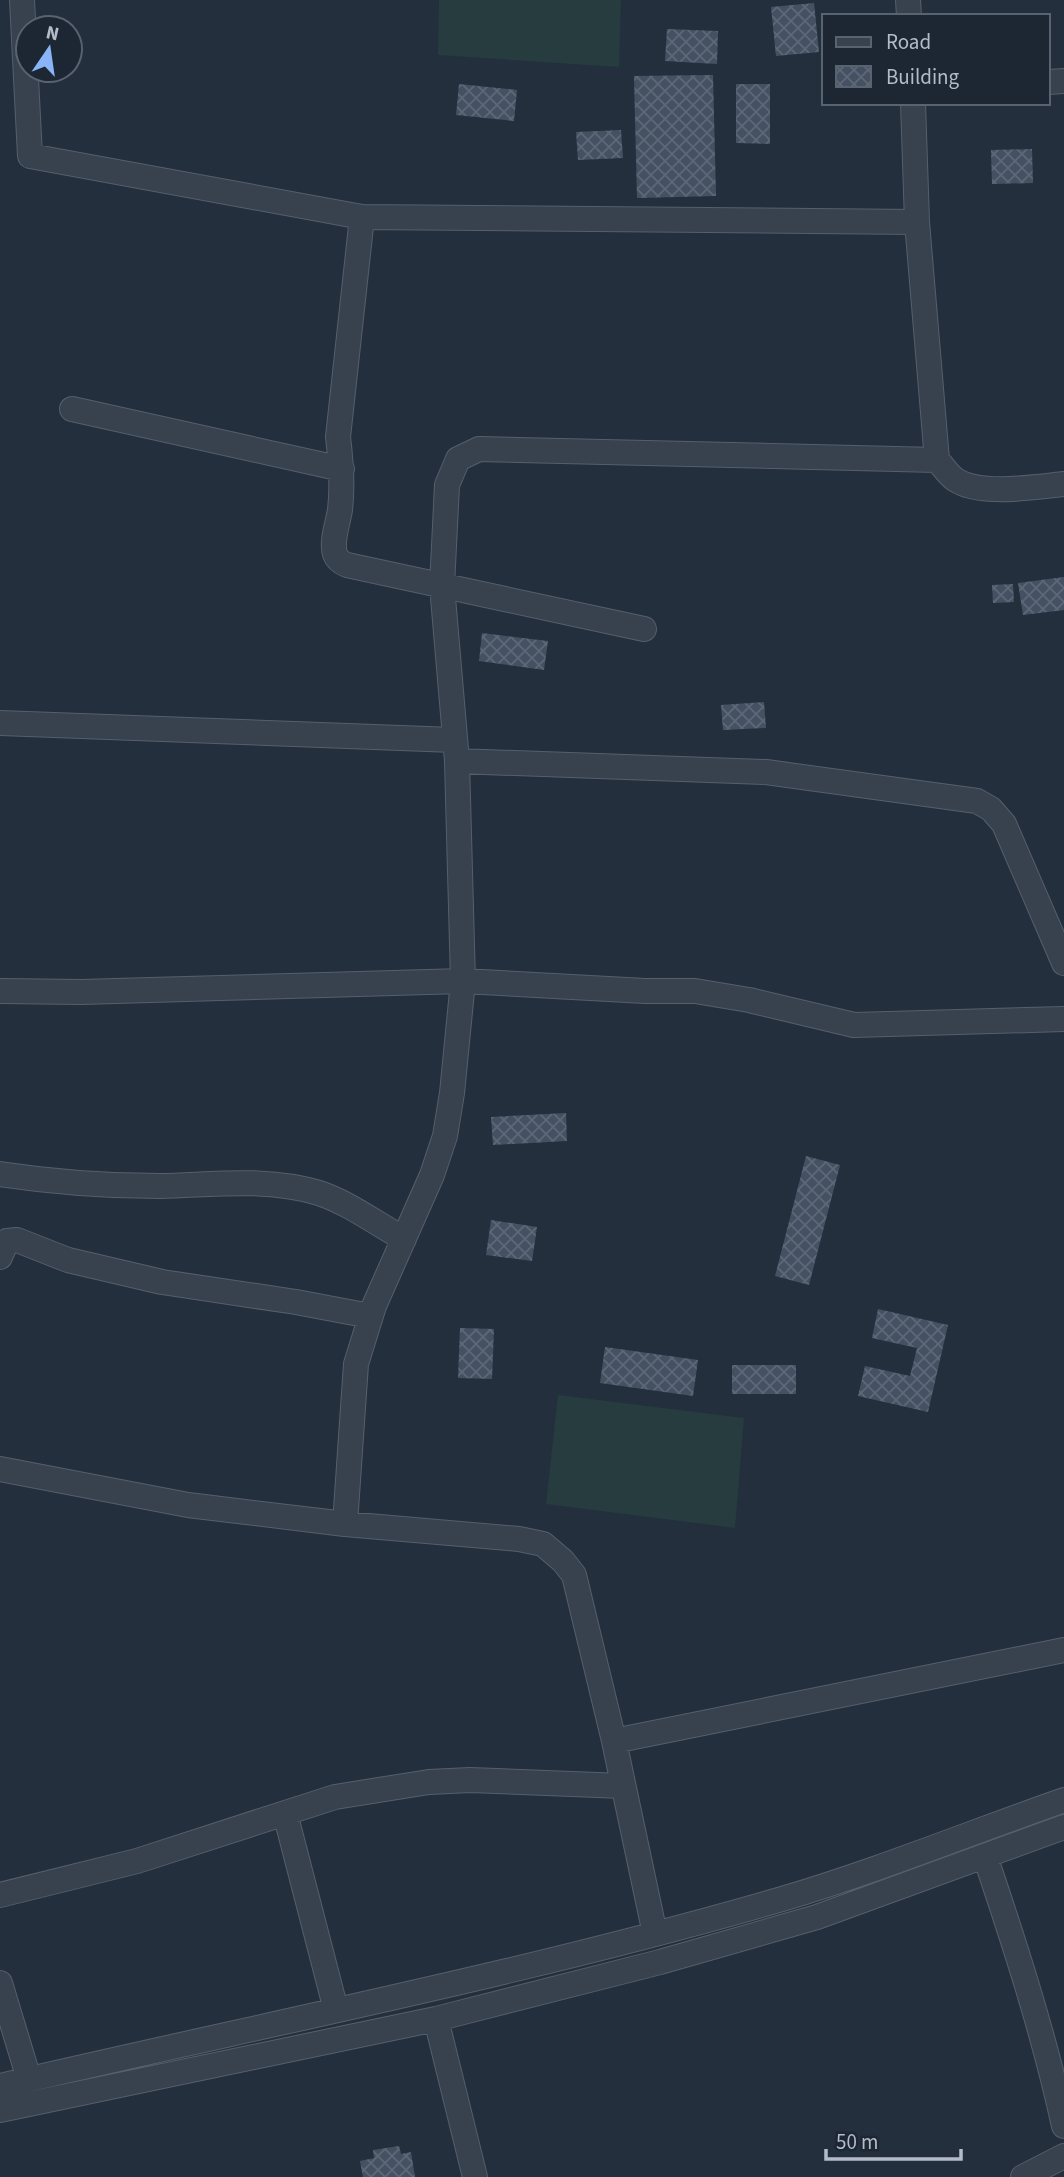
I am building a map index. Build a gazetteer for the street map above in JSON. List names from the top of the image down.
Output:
{
  "legend": ["Road", "Building"],
  "scale_bar": "50 m",
  "north": "top"
}
